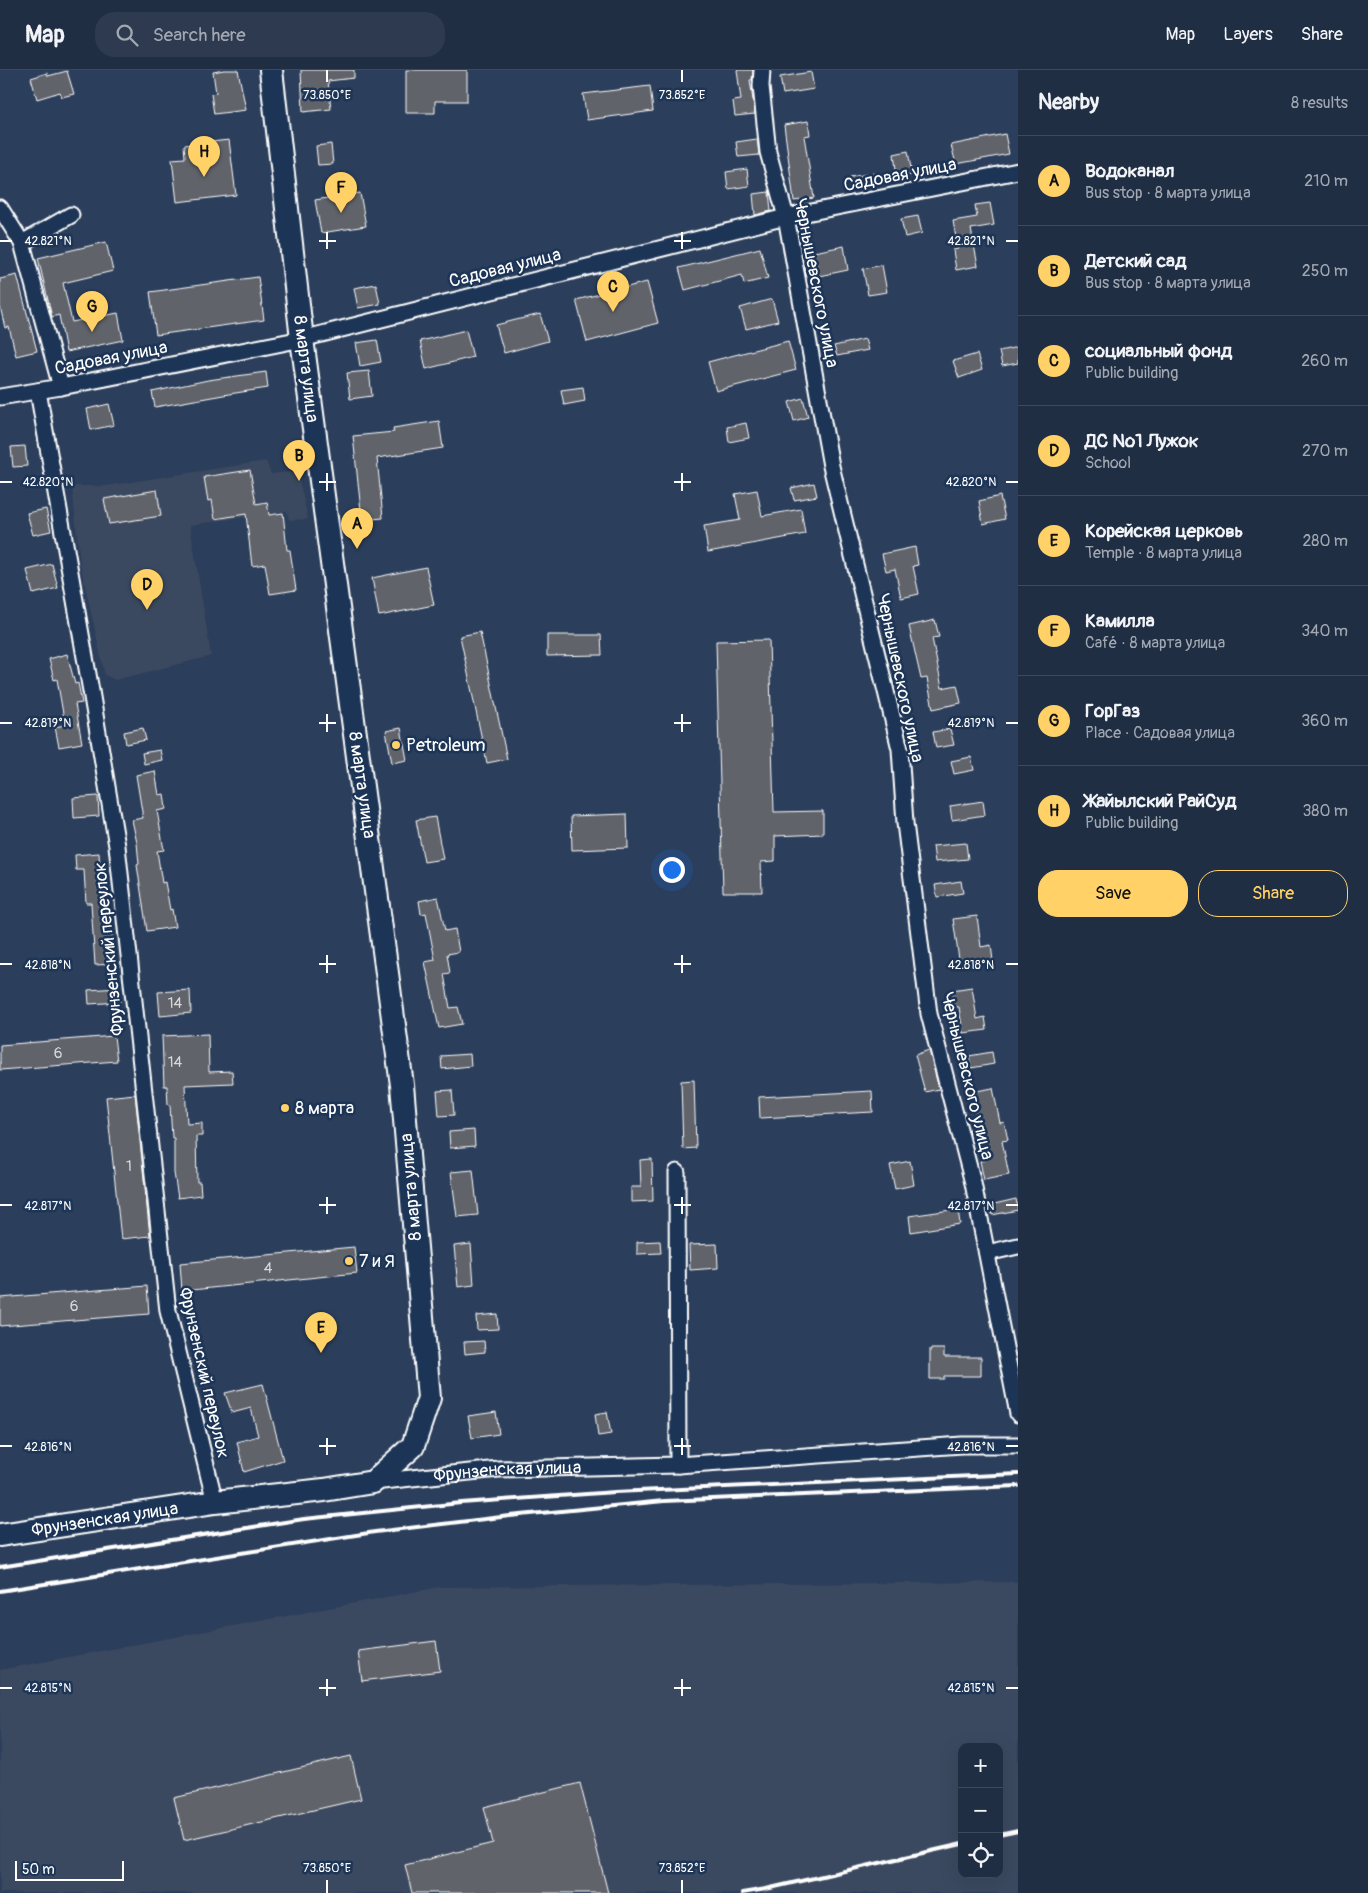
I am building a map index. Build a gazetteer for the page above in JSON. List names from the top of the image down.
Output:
{
  "streets": {
    "street": [
      "Садовая улица",
      "Чернышевского улица",
      "8 марта улица",
      "Фрунзенский переулок",
      "Фрунзенская улица"
    ]
  },
  "crossings": [
    ["Садовая улица", "Чернышевского улица"],
    ["Садовая улица", "8 марта улица"],
    ["Садовая улица", "Фрунзенский переулок"],
    ["8 марта улица", "Фрунзенская улица"],
    ["Фрунзенский переулок", "Фрунзенская улица"]
  ],
  "places": ["Petroleum", "8 марта", "7 и Я"],
  "house_numbers": [
    "14",
    "6",
    "14",
    "1",
    "4",
    "6"
  ],
  "scale_bar": "50 m",
  "page": {
    "header": "Map",
    "search": "Search here",
    "nav": ["Map", "Layers", "Share"],
    "heading": ["Nearby", "8 results"],
    "list": [
      {
        "mark": "A",
        "name": "Водоканал",
        "note": "Bus stop · 8 марта улица",
        "value": "210 m"
      },
      {
        "mark": "B",
        "name": "Детский сад",
        "note": "Bus stop · 8 марта улица",
        "value": "250 m"
      },
      {
        "mark": "C",
        "name": "социальный фонд",
        "note": "Public building",
        "value": "260 m"
      },
      {
        "mark": "D",
        "name": "ДС №1 Лужок",
        "note": "School",
        "value": "270 m"
      },
      {
        "mark": "E",
        "name": "Корейская церковь",
        "note": "Temple · 8 марта улица",
        "value": "280 m"
      },
      {
        "mark": "F",
        "name": "Камилла",
        "note": "Café · 8 марта улица",
        "value": "340 m"
      },
      {
        "mark": "G",
        "name": "ГорГаз",
        "note": "Place · Садовая улица",
        "value": "360 m"
      },
      {
        "mark": "H",
        "name": "Жайылский РайСуд",
        "note": "Public building",
        "value": "380 m"
      }
    ],
    "pins": [
      "H",
      "F",
      "C",
      "G",
      "B",
      "A",
      "D",
      "E"
    ],
    "buttons": ["Save", "Share"],
    "map_buttons": ["+", "−"],
    "scale": "50 m"
  },
  "coordinates": [
    "73.850°E",
    "73.852°E",
    "42.821°N",
    "42.820°N",
    "42.819°N",
    "42.818°N",
    "42.817°N",
    "42.816°N",
    "42.815°N"
  ]
}
